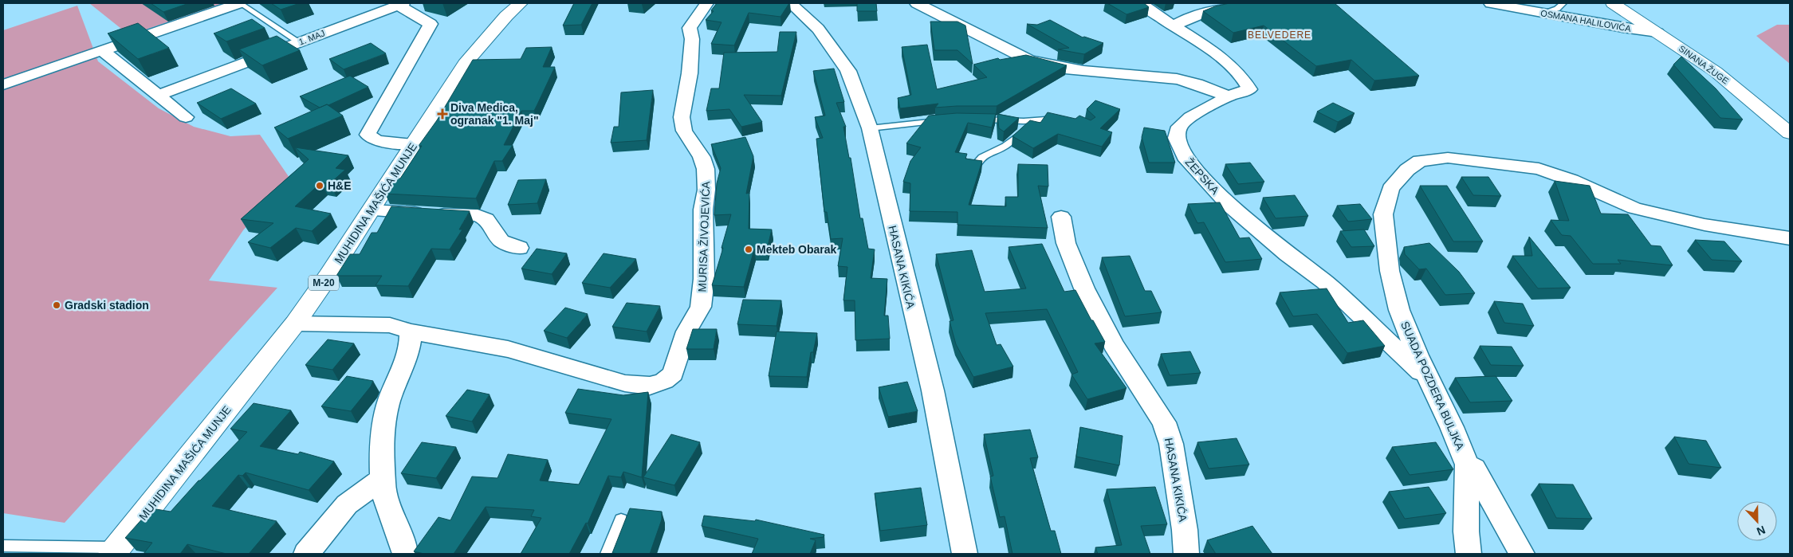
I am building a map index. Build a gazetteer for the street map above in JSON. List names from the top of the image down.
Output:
{
  "streets": {
    "main road": ["SINANA ŽUGE", "MUHIDINA MAŠIĆA MUNJE", "M-20"],
    "street": [
      "OSMANA HALILOVIĆA",
      "1. MAJ",
      "ŽEPSKA",
      "MURISA ŽIVOJEVIĆA",
      "HASANA KIKIĆA",
      "SUADA POZDERA BULJKA"
    ]
  },
  "crossings": [
    ["OSMANA HALILOVIĆA", "SINANA ŽUGE"],
    ["1. MAJ", "MUHIDINA MAŠIĆA MUNJE"],
    ["ŽEPSKA", "SUADA POZDERA BULJKA"],
    ["MUHIDINA MAŠIĆA MUNJE", "MURISA ŽIVOJEVIĆA"]
  ],
  "districts": ["BELVEDERE"],
  "places": {
    "health": ["Diva Medica, ogranak \"1. Maj\""],
    "other": ["H&E", "Mekteb Obarak", "Gradski stadion"]
  },
  "north": "bottom"
}
